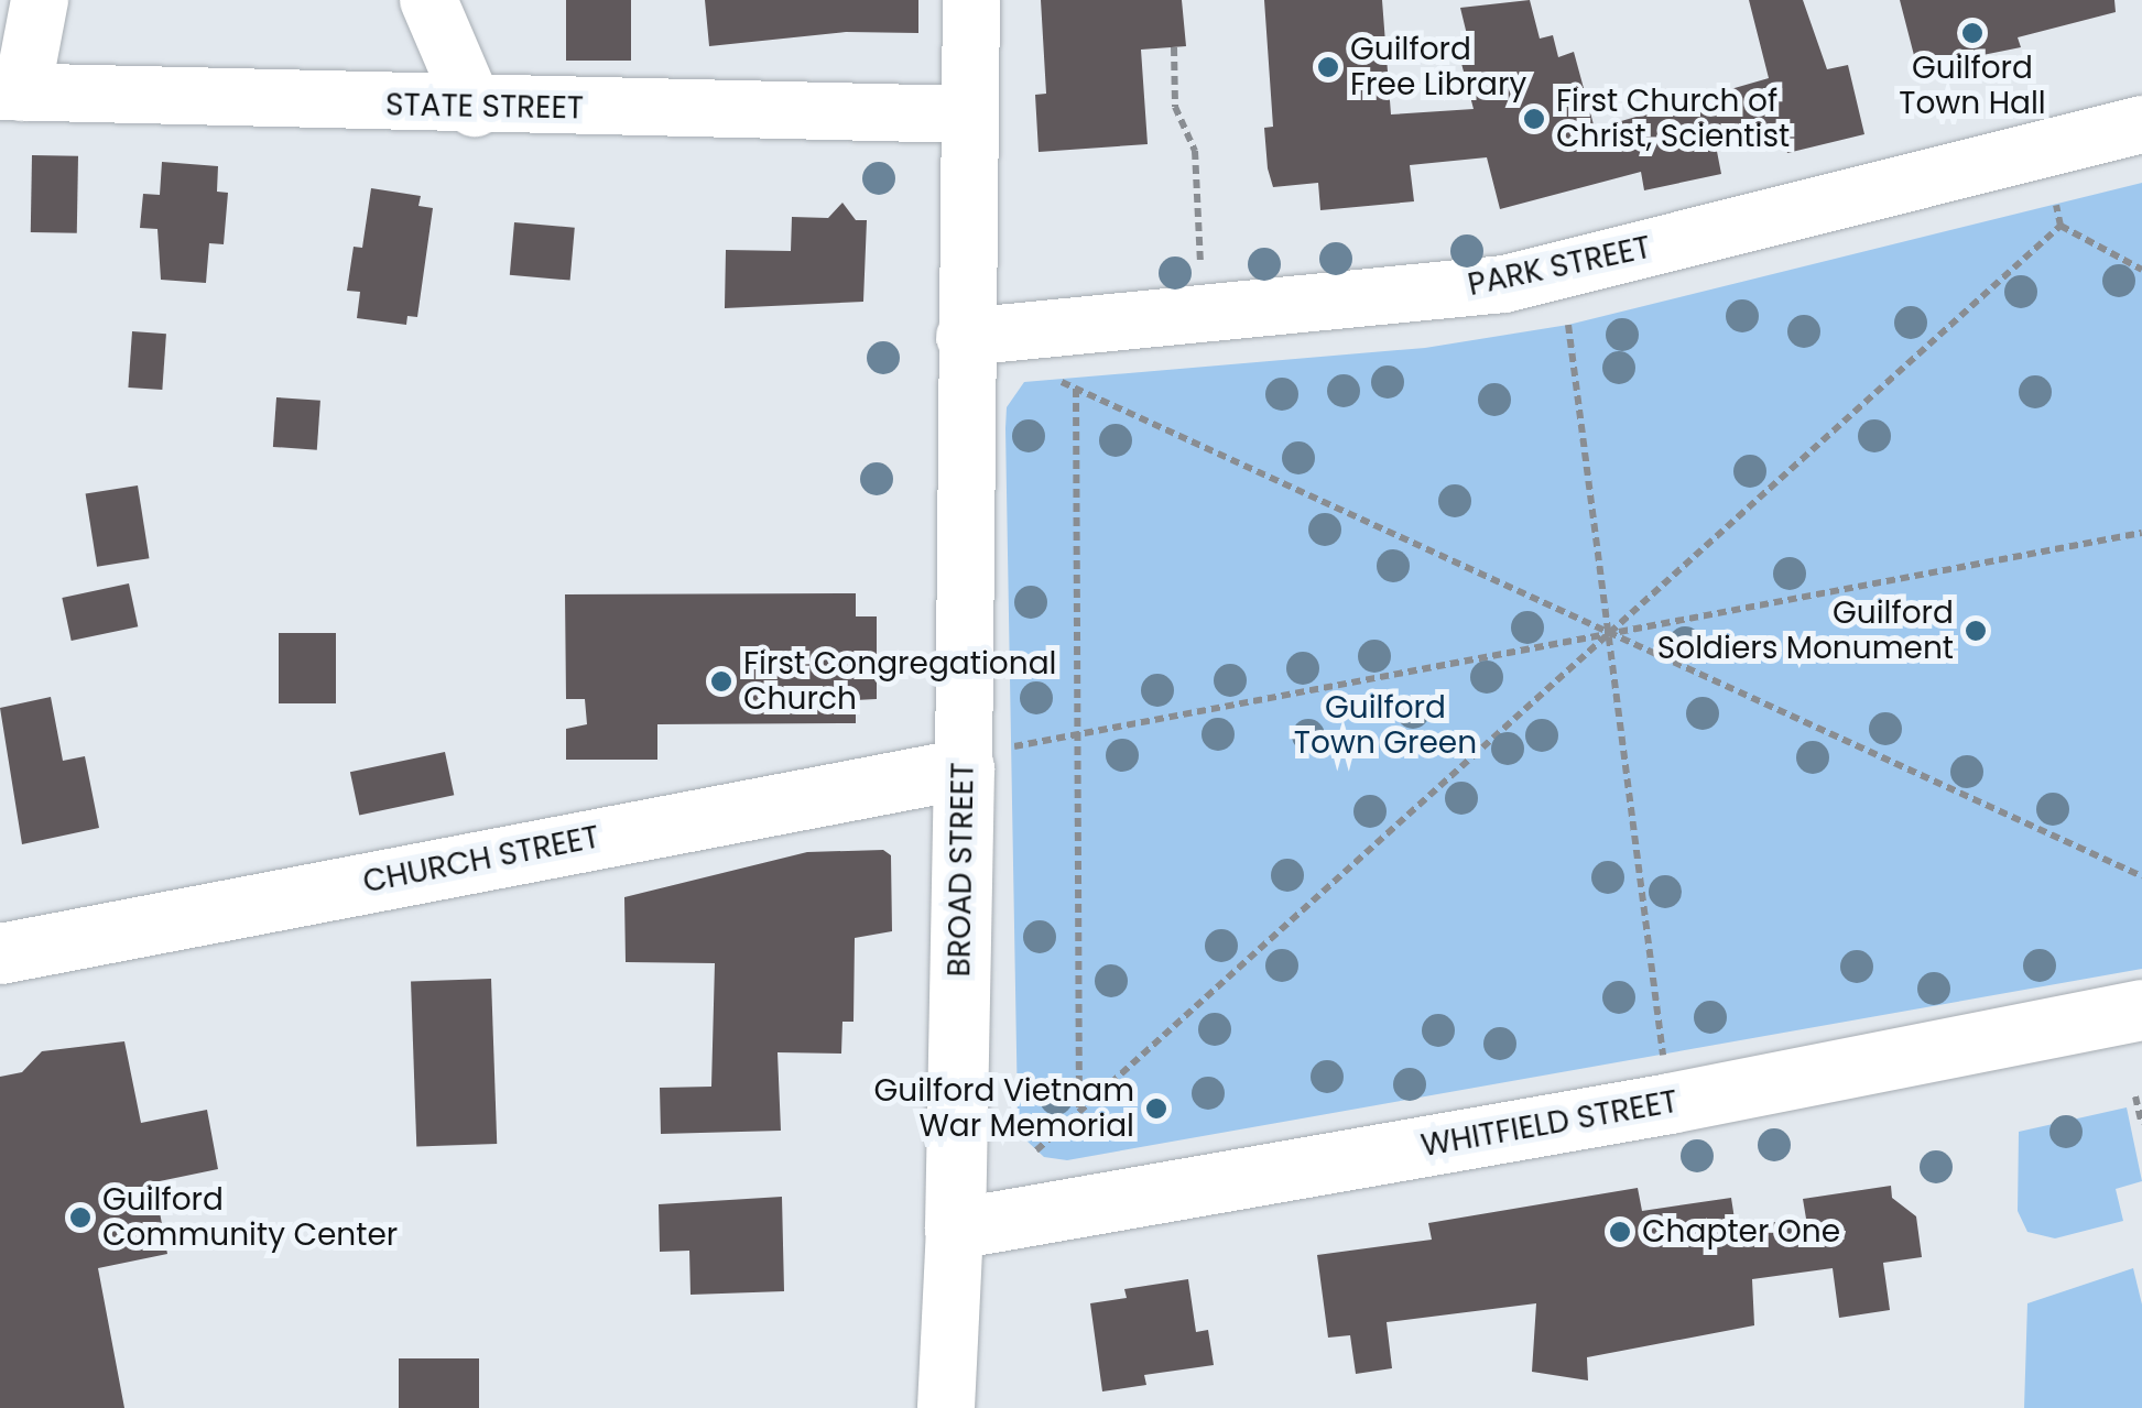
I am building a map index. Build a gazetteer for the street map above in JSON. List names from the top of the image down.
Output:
{
  "streets": {
    "main road": ["CHURCH STREET", "BROAD STREET", "WHITFIELD STREET"],
    "street": ["STATE STREET", "PARK STREET"]
  },
  "crossings": [
    ["STATE STREET", "BROAD STREET"],
    ["PARK STREET", "BROAD STREET"],
    ["CHURCH STREET", "BROAD STREET"],
    ["BROAD STREET", "WHITFIELD STREET"]
  ],
  "parks": ["Guilford Town Green"],
  "places": [
    "Guilford Town Hall",
    "Guilford Free Library",
    "First Church of Christ, Scientist",
    "Guilford Soldiers Monument",
    "First Congregational Church",
    "Guilford Vietnam War Memorial",
    "Guilford Community Center",
    "Chapter One"
  ]
}
